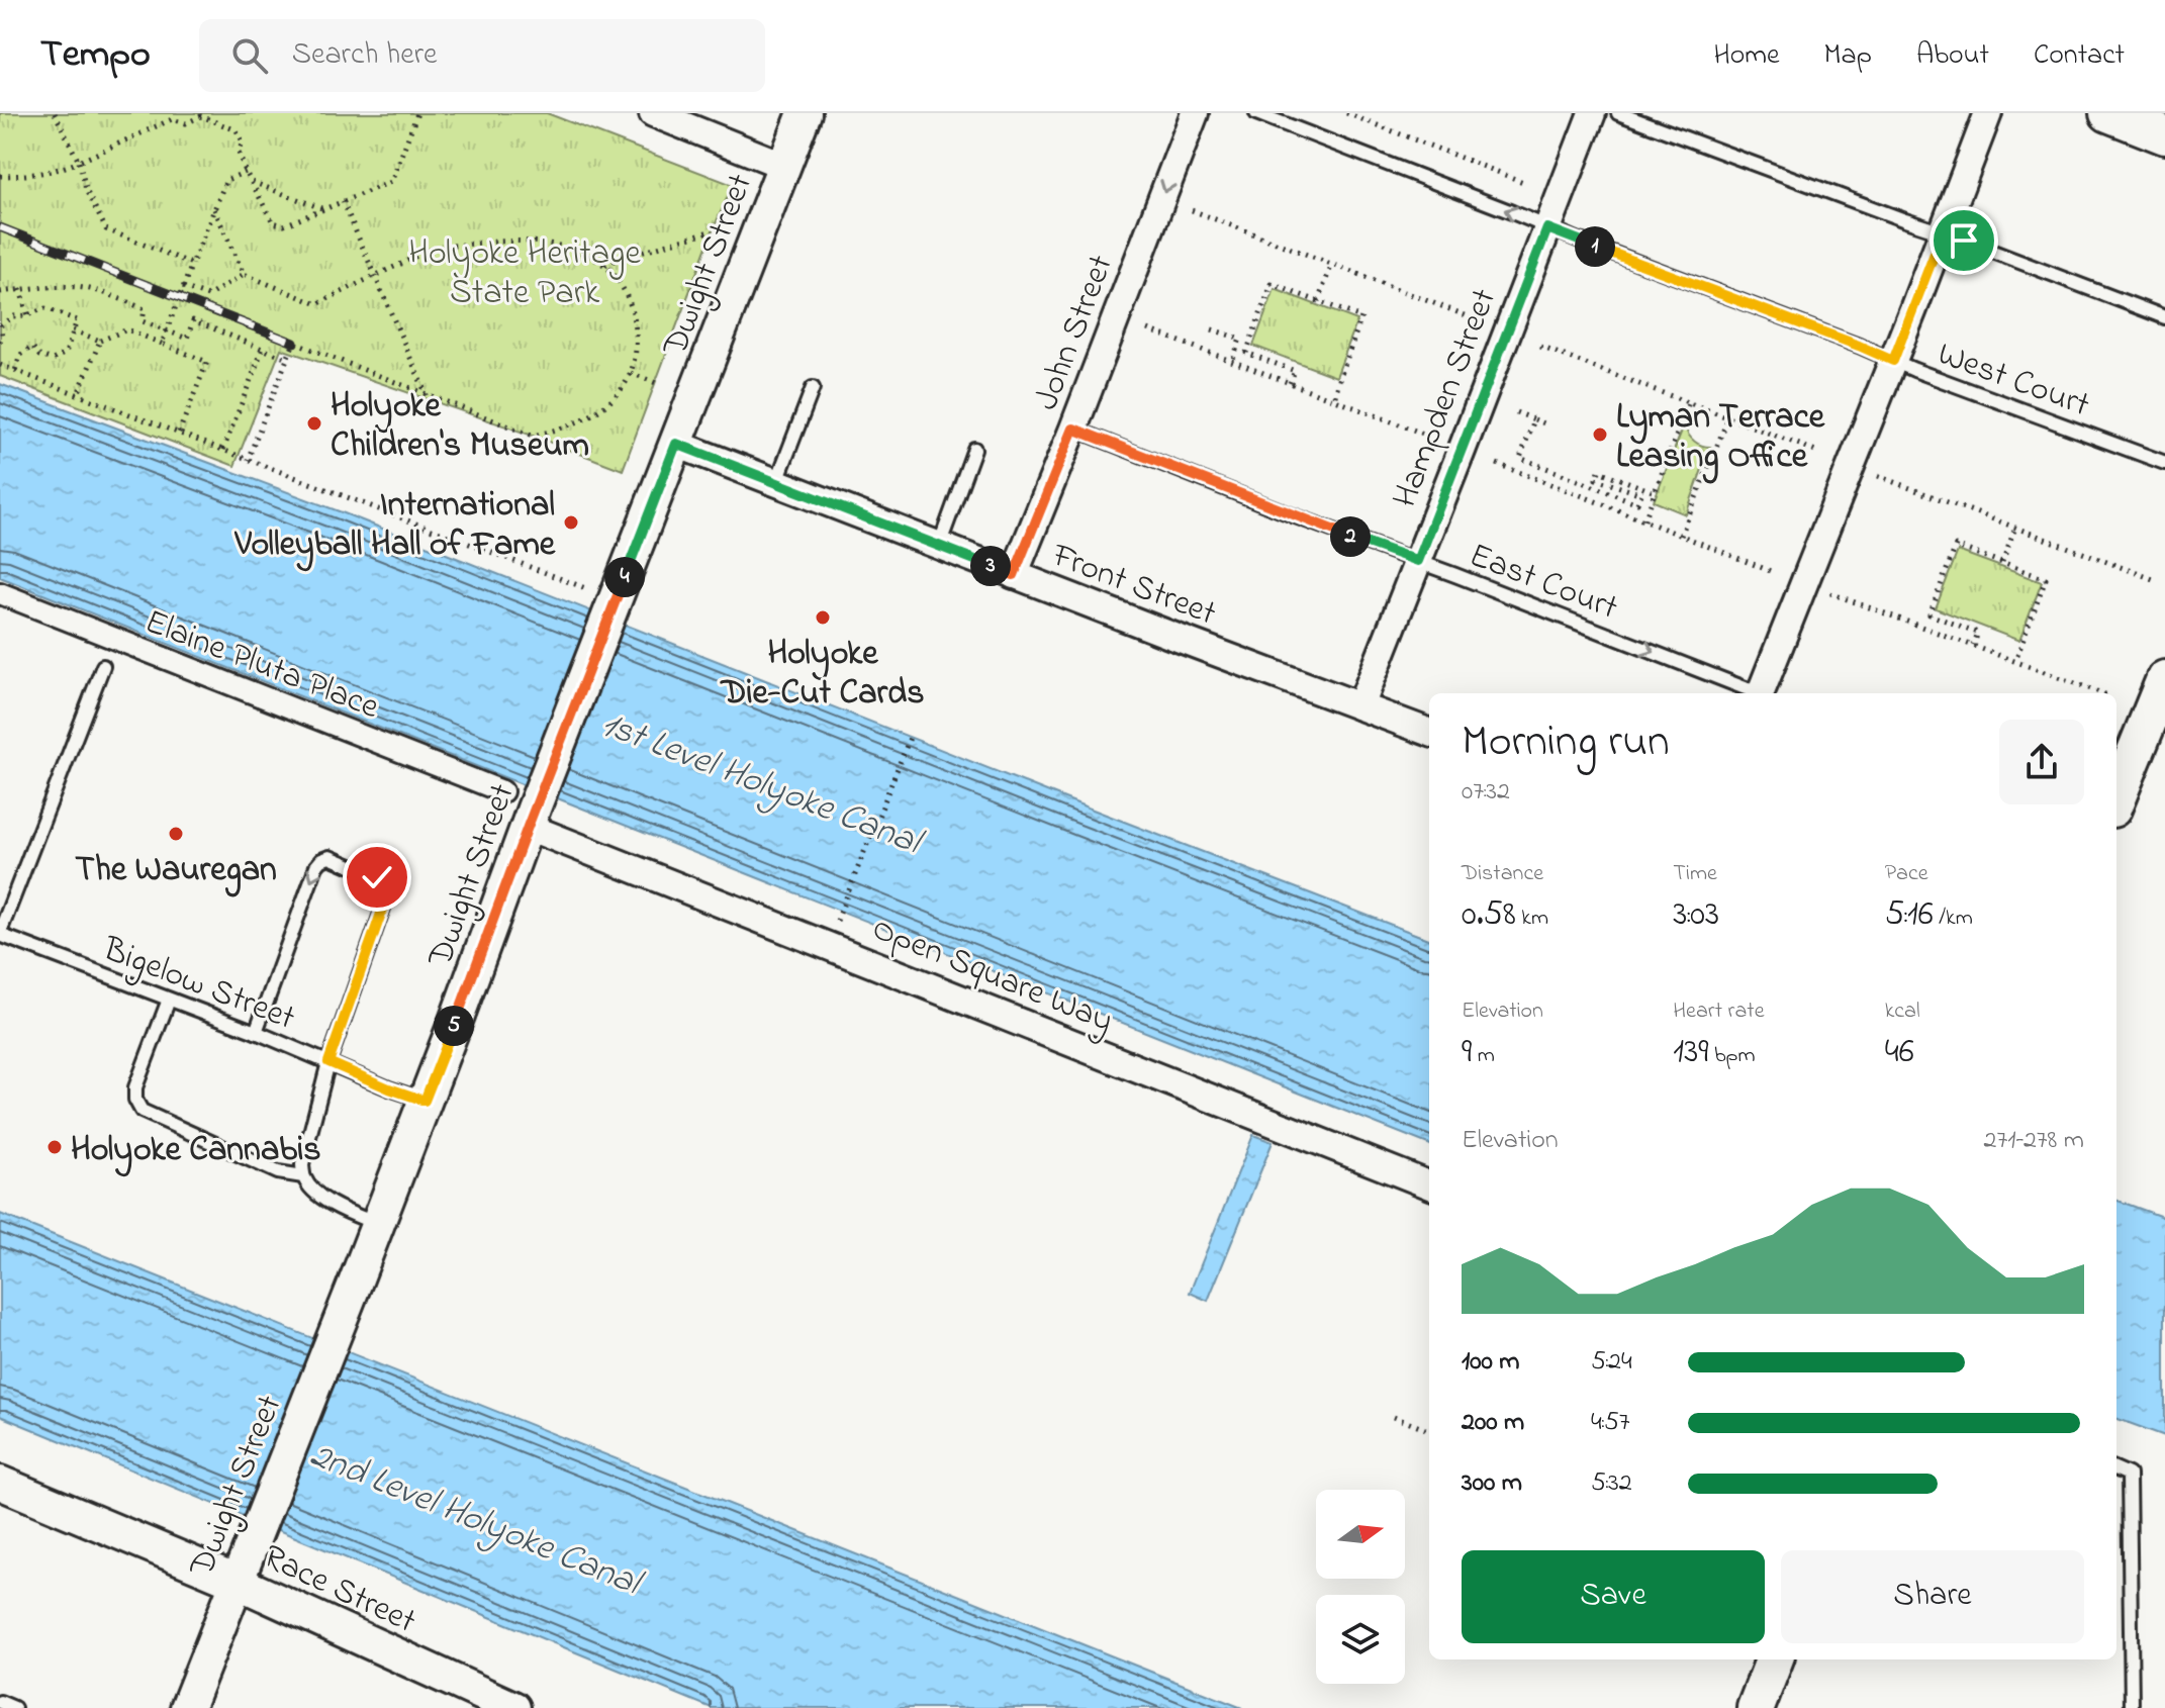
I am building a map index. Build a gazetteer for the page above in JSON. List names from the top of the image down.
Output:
{
  "streets": {
    "street": [
      "Dwight Street",
      "John Street",
      "Hampden Street",
      "Front Street",
      "Elaine Pluta Place",
      "Open Square Way",
      "Race Street"
    ],
    "lane": ["West Court", "East Court", "Bigelow Street"]
  },
  "crossings": [
    ["Dwight Street", "Front Street"],
    ["Dwight Street", "Open Square Way"],
    ["Dwight Street", "Bigelow Street"],
    ["Dwight Street", "Race Street"],
    ["John Street", "East Court"],
    ["John Street", "Front Street"],
    ["West Court", "Hampden Street"],
    ["Hampden Street", "East Court"],
    ["Hampden Street", "Front Street"]
  ],
  "one_way": ["John Street", "East Court"],
  "water": ["1st Level Holyoke Canal", "2nd Level Holyoke Canal"],
  "parks": ["Holyoke Heritage State Park"],
  "places": [
    "Holyoke Children's Museum",
    "Lyman Terrace Leasing Office",
    "International Volleyball Hall of Fame",
    "Holyoke Die-Cut Cards",
    "The Wauregan",
    "Holyoke Cannabis"
  ],
  "north": "right",
  "page": {
    "header": "Tempo",
    "search": "Search here",
    "nav": [
      "Home",
      "Map",
      "About",
      "Contact"
    ],
    "pins": [
      "1",
      "2",
      "3",
      "4",
      "5"
    ],
    "heading": ["Morning run", "07:32"],
    "stats": [
      ["Distance", "0.58 km"],
      ["Time", "3:03"],
      ["Pace", "5:16 /km"],
      ["Elevation", "9 m"],
      ["Heart rate", "139 bpm"],
      ["kcal", "46"]
    ],
    "chart": ["Elevation", "271–278 m"],
    "list": [
      {
        "name": "100 m",
        "note": "5:24"
      },
      {
        "name": "200 m",
        "note": "4:57"
      },
      {
        "name": "300 m",
        "note": "5:32"
      }
    ],
    "buttons": ["Save", "Share"]
  }
}
